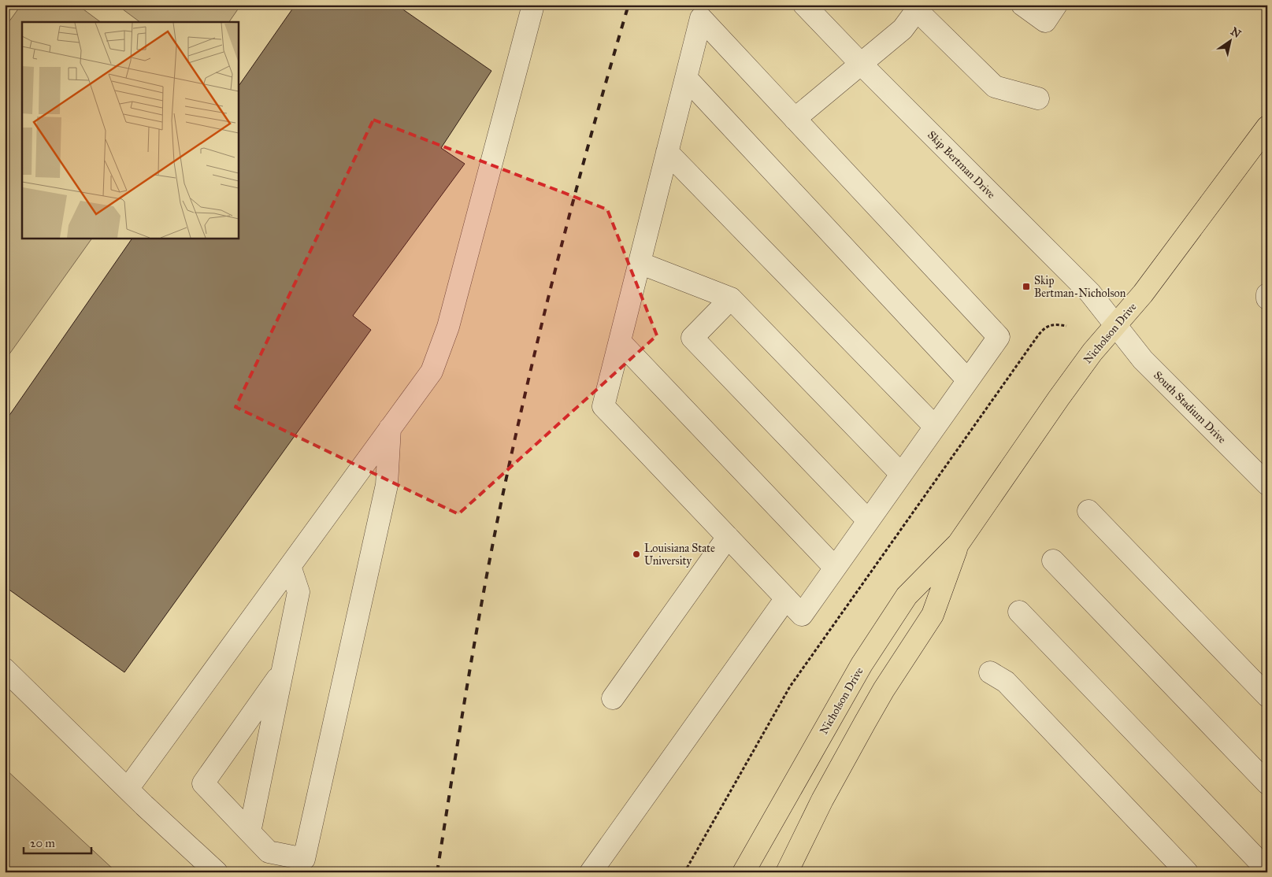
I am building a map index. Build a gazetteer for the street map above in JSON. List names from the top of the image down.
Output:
{
  "streets": {
    "main road": ["Nicholson Drive"],
    "street": ["Skip Bertman Drive", "South Stadium Drive"]
  },
  "crossings": [
    ["Skip Bertman Drive", "Nicholson Drive"],
    ["Skip Bertman Drive", "South Stadium Drive"],
    ["Nicholson Drive", "South Stadium Drive"]
  ],
  "places": {
    "transit": ["Skip Bertman-Nicholson"],
    "other": ["Louisiana State University"]
  },
  "scale_bar": "20 m",
  "north": "top right"
}
